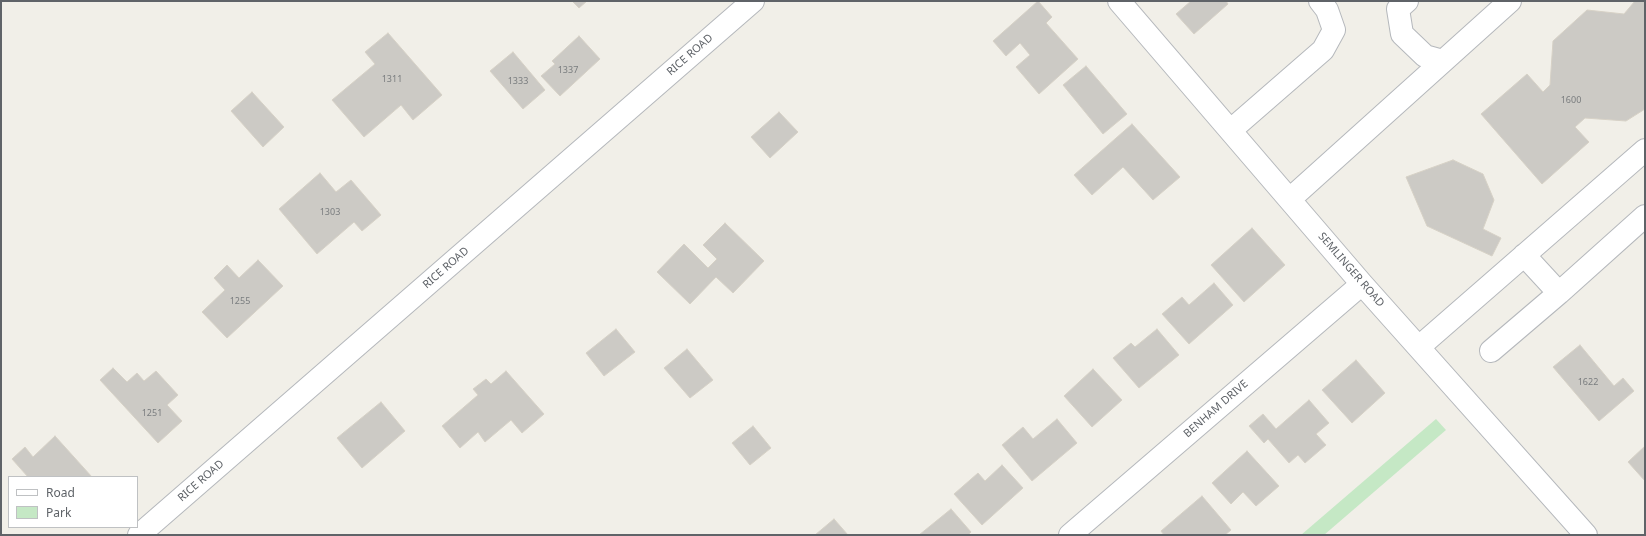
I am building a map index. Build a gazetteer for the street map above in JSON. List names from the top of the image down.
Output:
{
  "streets": {
    "street": ["RICE ROAD", "SEMLINGER ROAD", "BENHAM DRIVE"]
  },
  "crossings": [
    ["SEMLINGER ROAD", "BENHAM DRIVE"]
  ],
  "house_numbers": [
    "1337",
    "1311",
    "1333",
    "1600",
    "1303",
    "1255",
    "1622",
    "1251"
  ],
  "legend": ["Road", "Park"]
}
